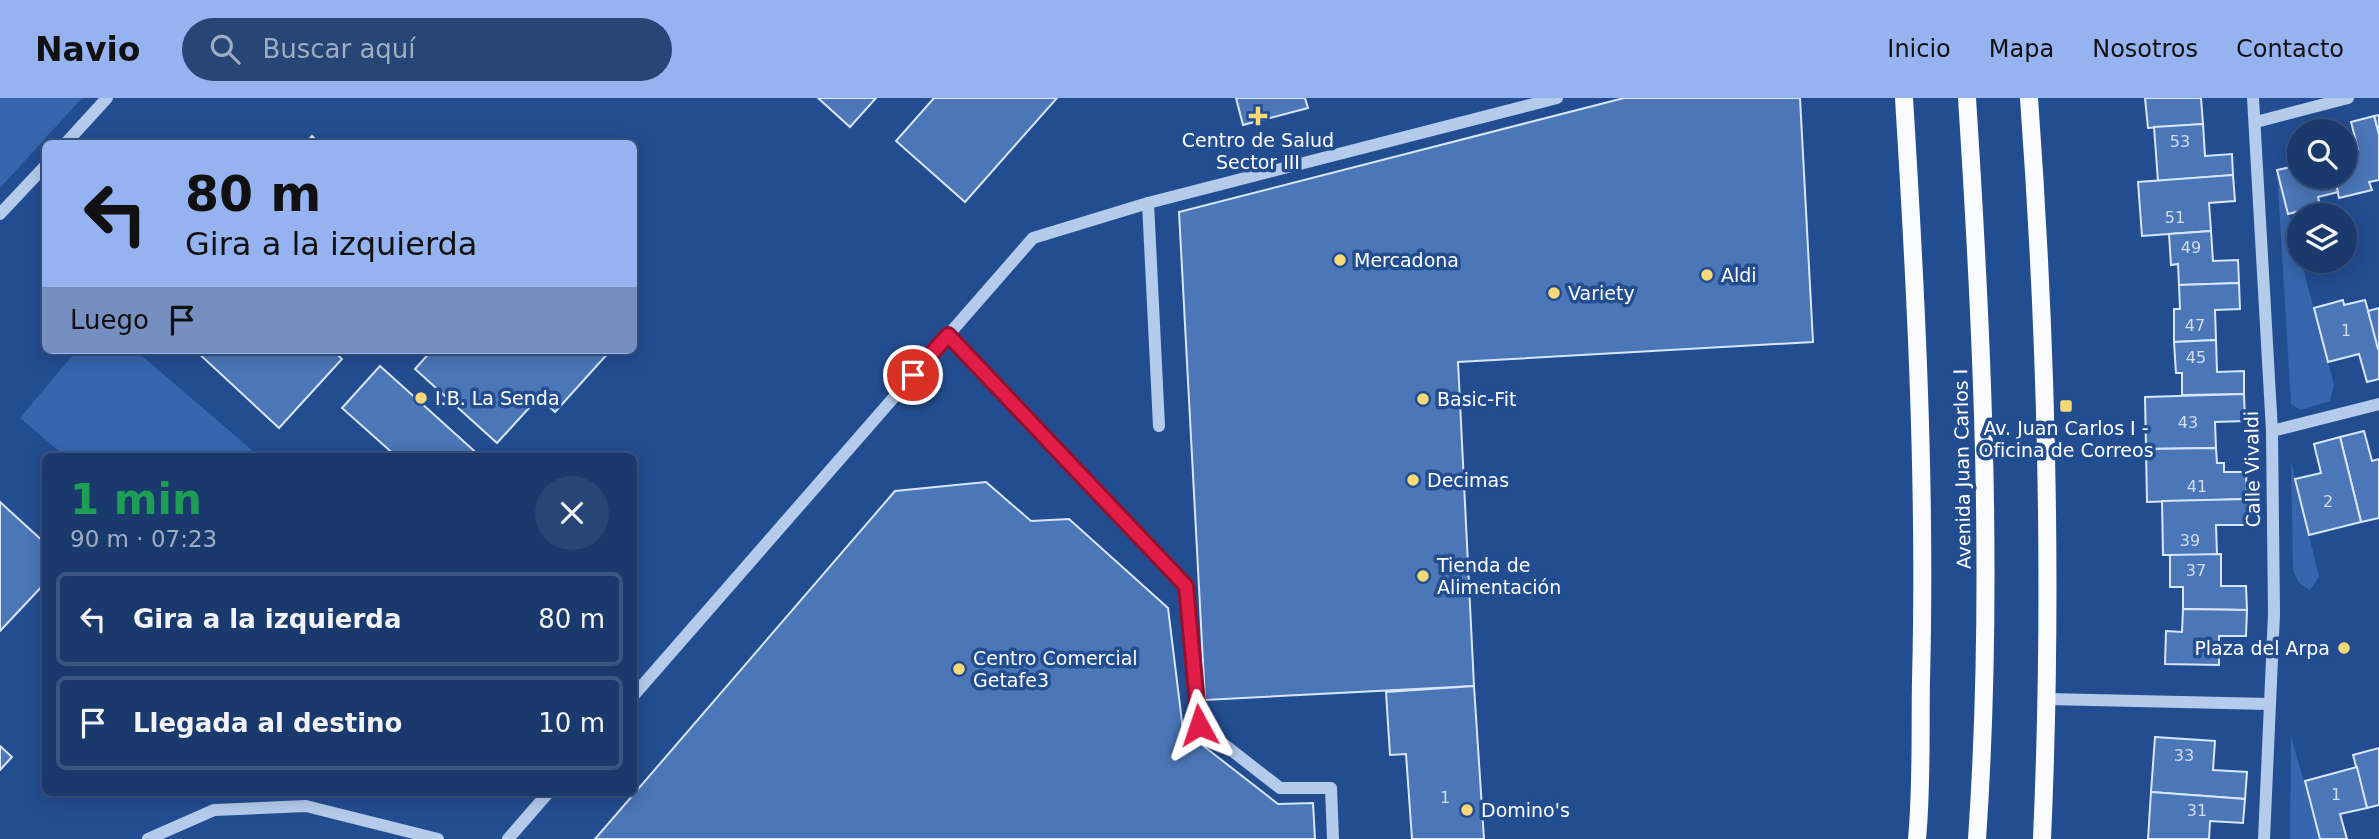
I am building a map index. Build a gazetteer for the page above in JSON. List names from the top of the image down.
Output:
{
  "streets": {
    "main road": ["Avenida Juan Carlos I"],
    "street": ["Calle Vivaldi"]
  },
  "places": {
    "health": ["Centro de Salud Sector III"],
    "other": [
      "Mercadona",
      "Aldi",
      "Variety",
      "I.B. La Senda",
      "Basic-Fit",
      "Decimas",
      "Tienda de Alimentación",
      "Plaza del Arpa",
      "Centro Comercial Getafe3",
      "Domino's"
    ],
    "transit": ["Av. Juan Carlos I - Oficina de Correos"]
  },
  "house_numbers": [
    "53",
    "51",
    "49",
    "47",
    "1",
    "45",
    "43",
    "41",
    "2",
    "39",
    "37",
    "33",
    "1",
    "1",
    "31"
  ],
  "page": {
    "header": "Navio",
    "search": "Buscar aquí",
    "nav": [
      "Inicio",
      "Mapa",
      "Nosotros",
      "Contacto"
    ],
    "turn": ["80 m", "Gira a la izquierda"],
    "then": "Luego",
    "heading": ["1 min", "90 m · 07:23"],
    "list": [
      {
        "name": "Gira a la izquierda",
        "value": "80 m"
      },
      {
        "name": "Llegada al destino",
        "value": "10 m"
      }
    ]
  }
}
